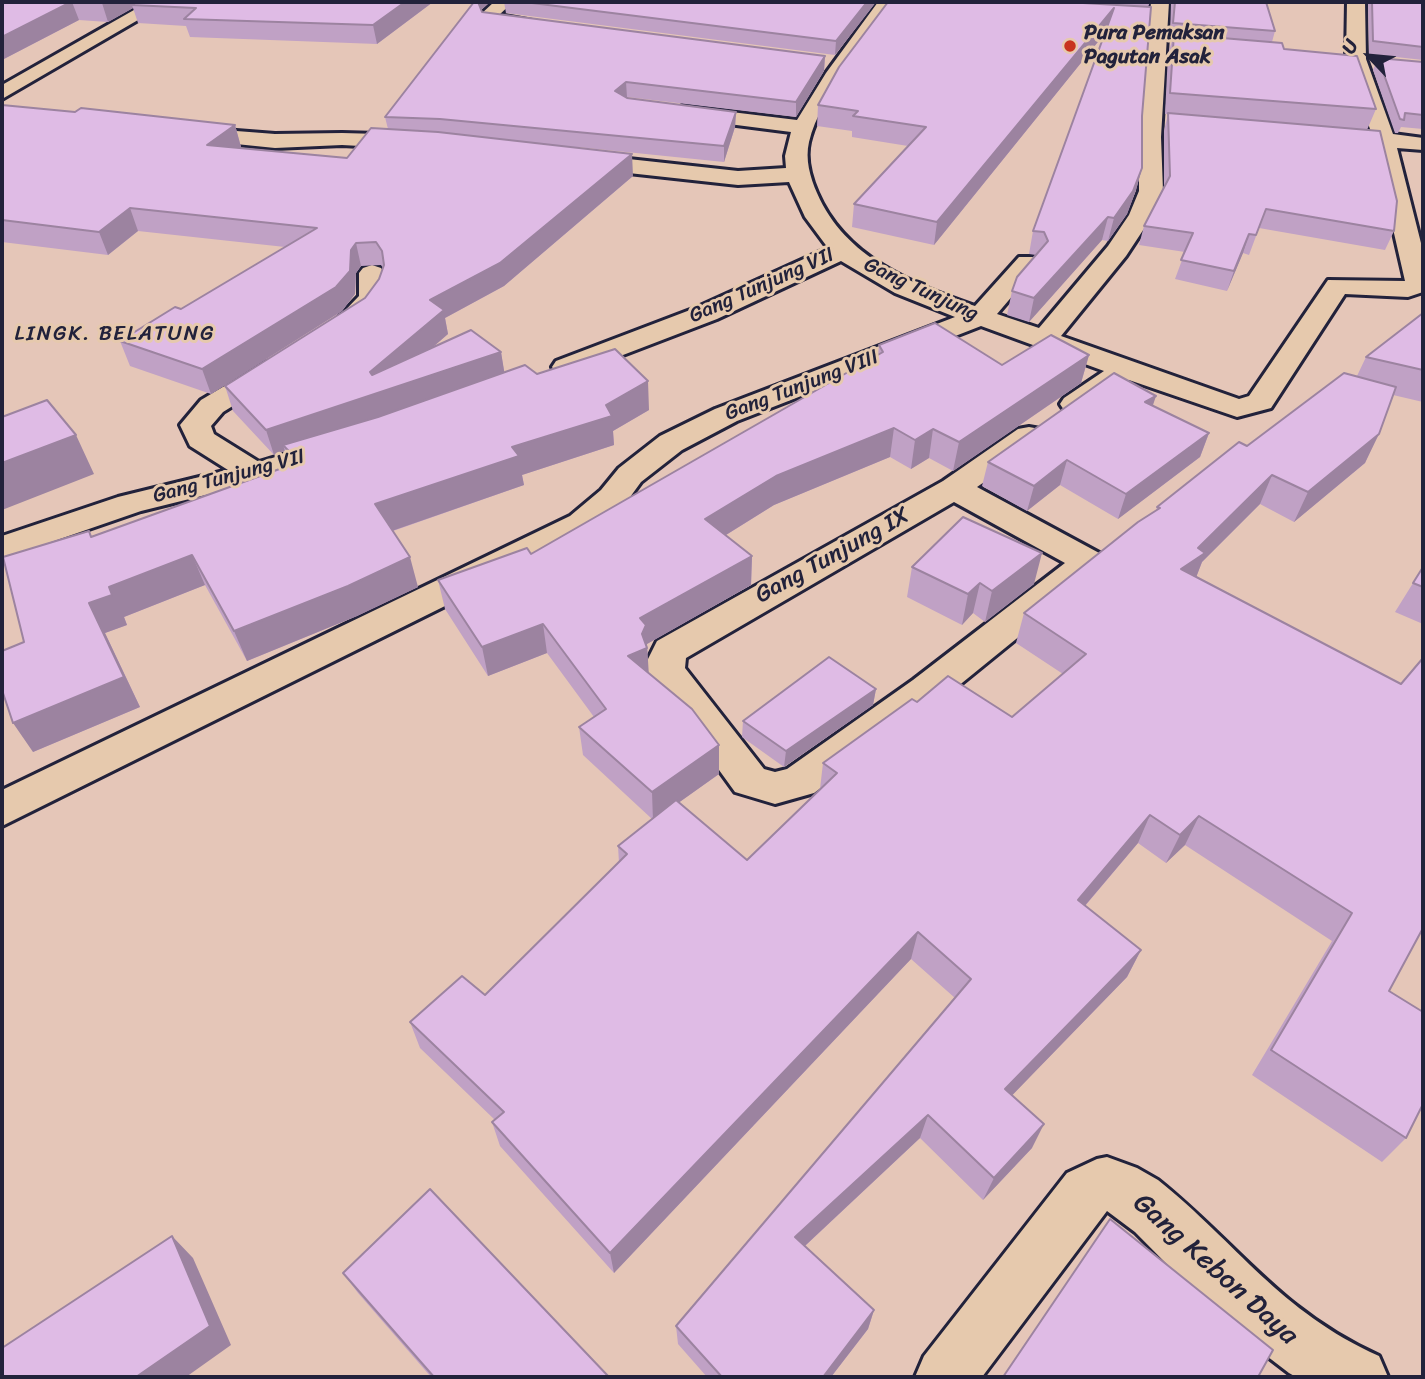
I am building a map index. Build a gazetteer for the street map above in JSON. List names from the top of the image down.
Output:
{
  "streets": {
    "street": [
      "Gang Tunjung VII",
      "Gang Tunjung",
      "Gang Tunjung VIII",
      "Gang Tunjung IX",
      "Gang Kebon Daya"
    ]
  },
  "crossings": [
    ["Gang Tunjung VII", "Gang Tunjung"],
    ["Gang Tunjung", "Gang Tunjung VIII"],
    ["Gang Tunjung", "Gang Tunjung IX"]
  ],
  "districts": ["LINGK. BELATUNG"],
  "places": ["Pura Pemaksan Pagutan Asak"],
  "north": "top left"
}
